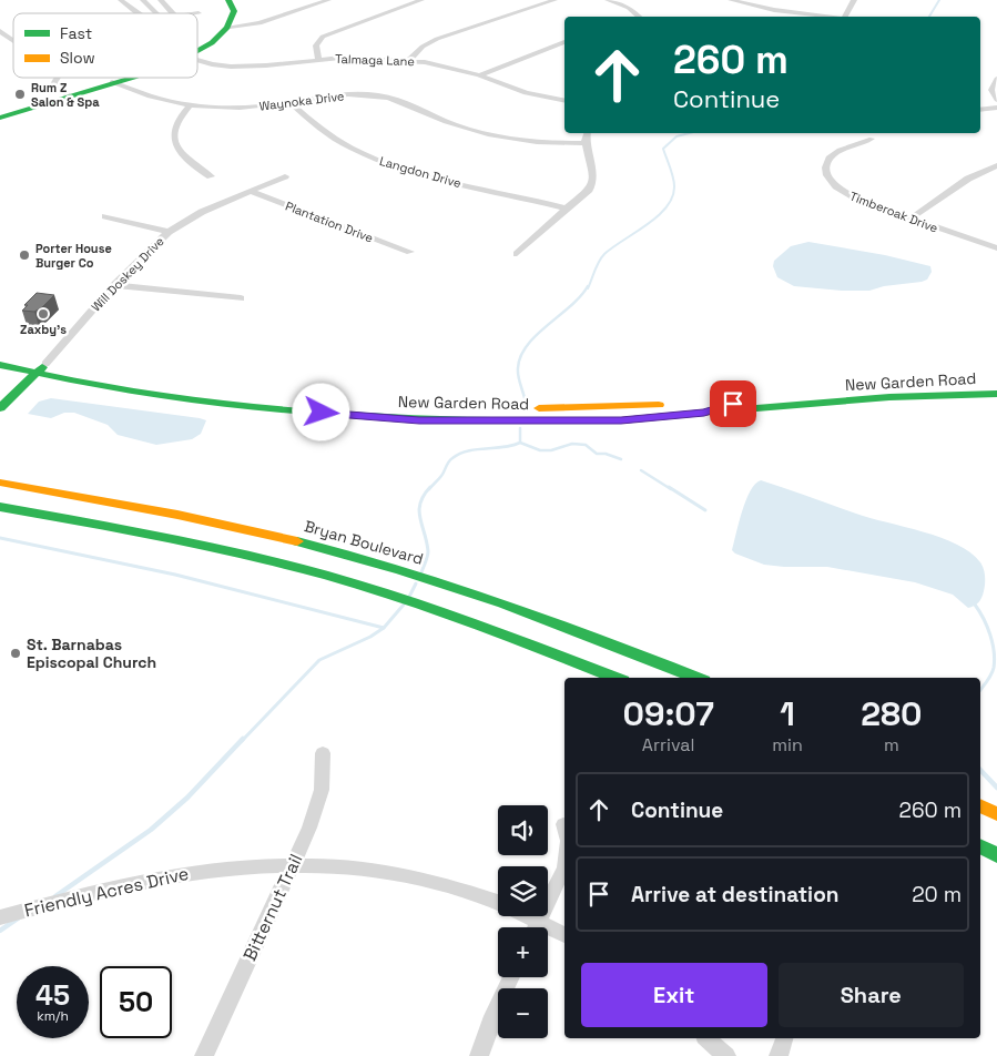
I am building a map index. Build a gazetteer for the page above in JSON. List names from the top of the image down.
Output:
{
  "streets": {
    "main road": ["New Garden Road", "Bryan Boulevard"],
    "street": [
      "Talmaga Lane",
      "Waynoka Drive",
      "Langdon Drive",
      "Timberoak Drive",
      "Plantation Drive",
      "Will Doskey Drive",
      "Friendly Acres Drive",
      "Bitternut Trail"
    ]
  },
  "crossings": [
    ["Waynoka Drive", "Langdon Drive"],
    ["Plantation Drive", "Will Doskey Drive"],
    ["Friendly Acres Drive", "Bitternut Trail"]
  ],
  "places": [
    "Rum Z Salon & Spa",
    "Porter House Burger Co",
    "Zaxby's",
    "St. Barnabas Episcopal Church"
  ],
  "legend": ["Fast", "Slow"],
  "page": {
    "turn": ["260 m", "Continue"],
    "eta": [
      "09:07",
      "Arrival",
      "1",
      "min",
      "280",
      "m"
    ],
    "list": [
      {
        "name": "Continue",
        "value": "260 m"
      },
      {
        "name": "Arrive at destination",
        "value": "20 m"
      }
    ],
    "map_buttons": ["+", "−"],
    "buttons": ["Exit", "Share"],
    "speed": "45 km/h",
    "limit": "50"
  }
}
